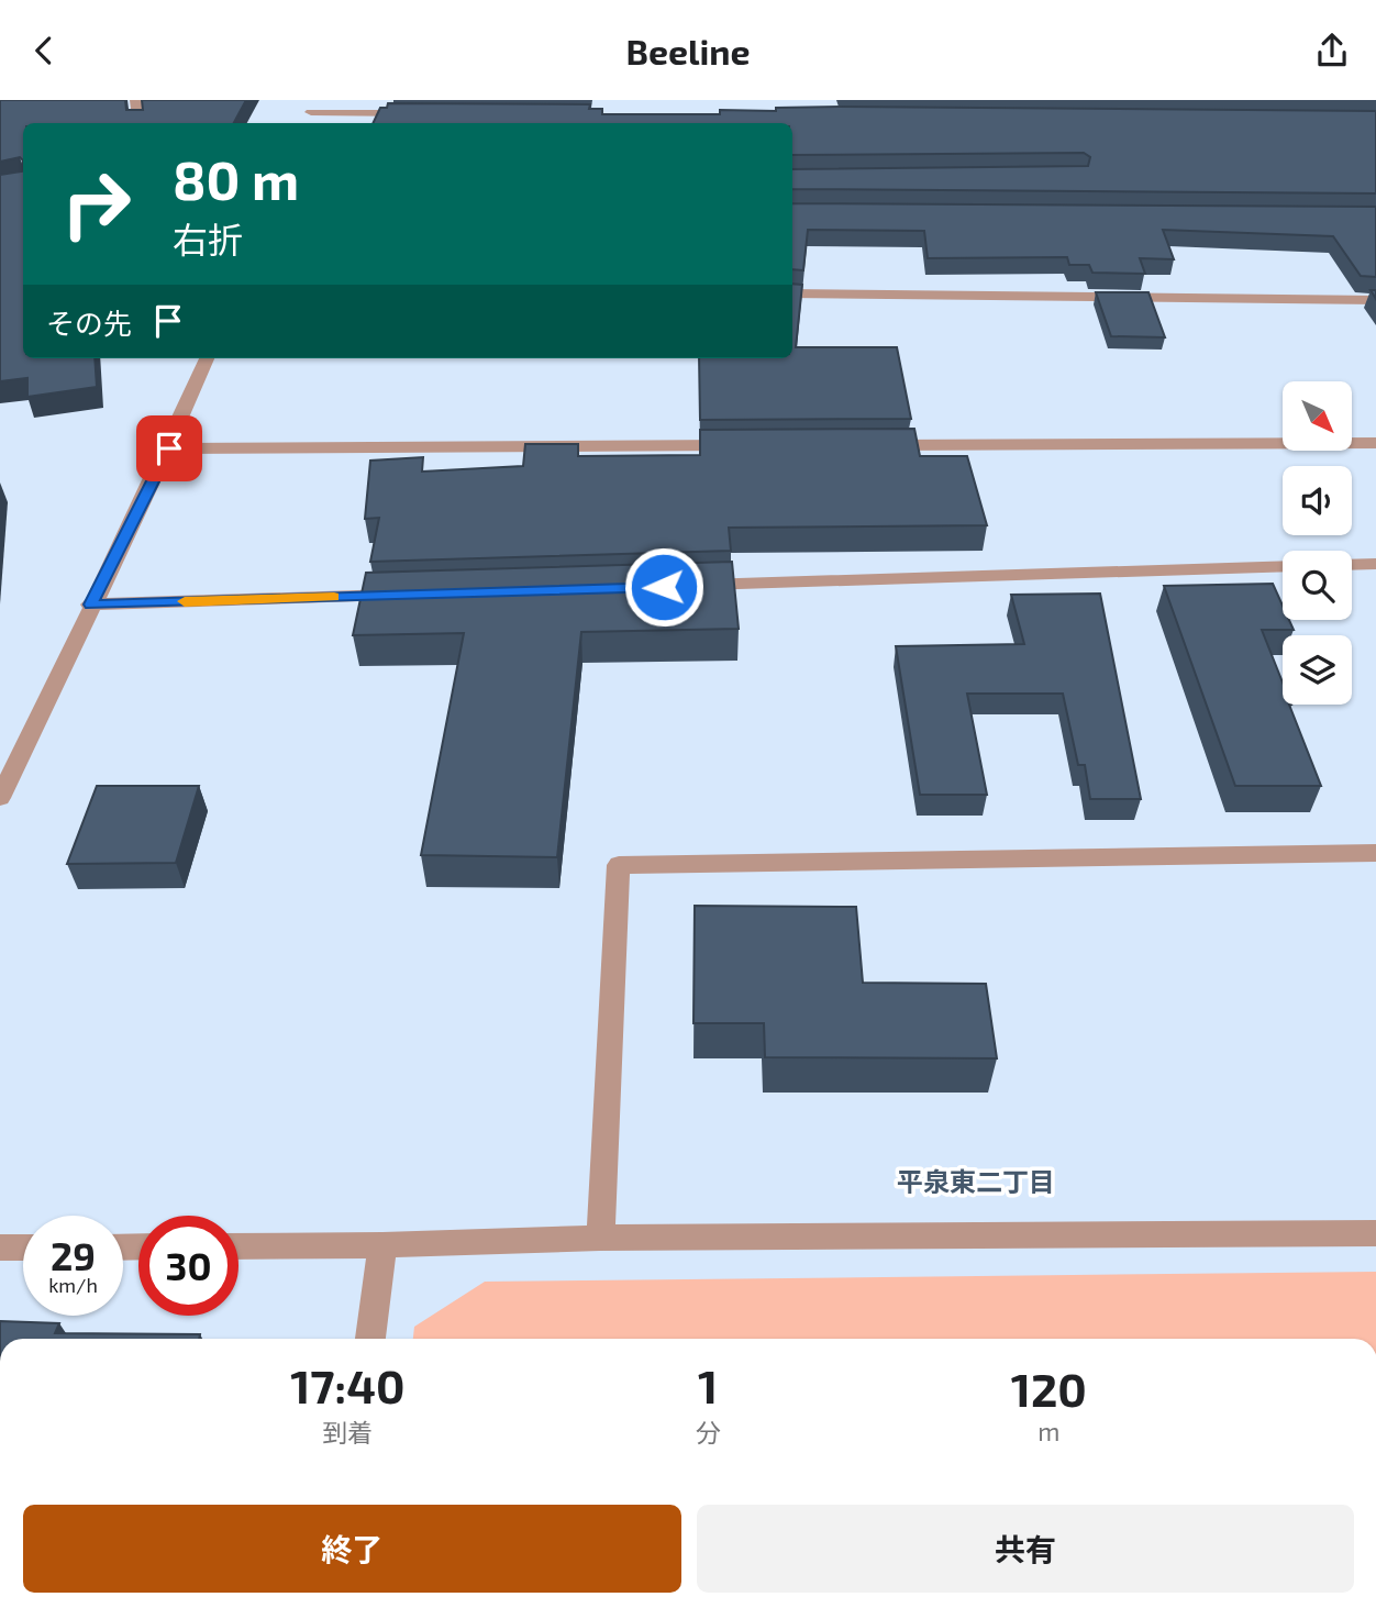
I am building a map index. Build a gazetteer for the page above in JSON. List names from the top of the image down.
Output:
{
  "districts": ["平泉東二丁目"],
  "north": "bottom right",
  "page": {
    "header": "Beeline",
    "turn": ["80 m", "右折"],
    "then": "その先",
    "speed": "29 km/h",
    "limit": "30",
    "eta": [
      "17:40",
      "到着",
      "1",
      "分",
      "120",
      "m"
    ],
    "buttons": ["終了", "共有"]
  }
}
